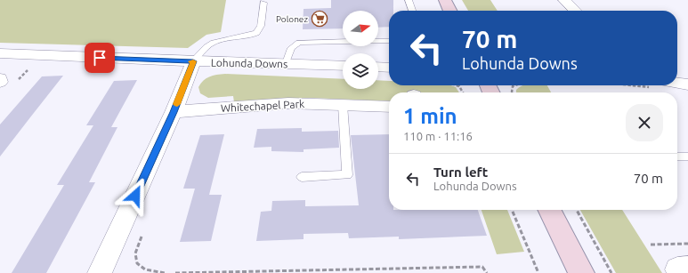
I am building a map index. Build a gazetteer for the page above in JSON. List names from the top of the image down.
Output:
{
  "streets": {
    "street": ["Lohunda Downs", "Whitechapel Park"]
  },
  "places": {
    "supermarket": ["Polonez"]
  },
  "north": "right",
  "page": {
    "turn": ["70 m", "Lohunda Downs"],
    "heading": ["1 min", "110 m · 11:16"],
    "list": [
      {
        "name": "Turn left",
        "note": "Lohunda Downs",
        "value": "70 m"
      }
    ]
  }
}
